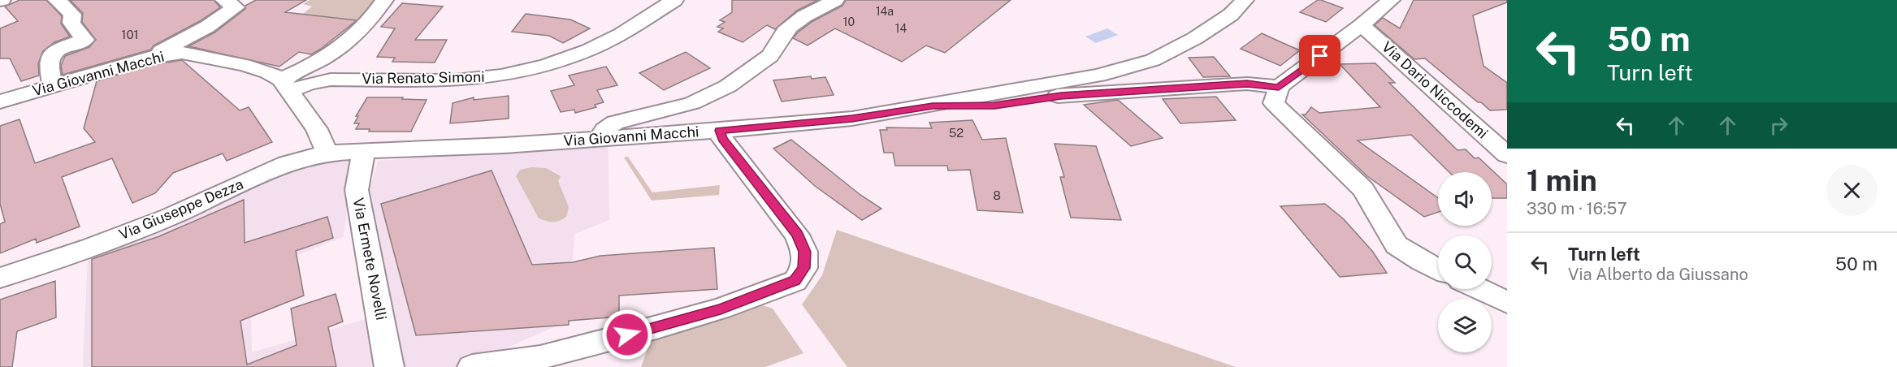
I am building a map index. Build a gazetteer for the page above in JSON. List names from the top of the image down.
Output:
{
  "streets": {
    "street": [
      "Via Giovanni Macchi",
      "Via Renato Simoni",
      "Via Dario Niccodemi",
      "Via Giuseppe Dezza",
      "Via Ermete Novelli"
    ]
  },
  "crossings": [
    ["Via Giovanni Macchi", "Via Renato Simoni"],
    ["Via Giovanni Macchi", "Via Giuseppe Dezza"],
    ["Via Giovanni Macchi", "Via Ermete Novelli"],
    ["Via Giuseppe Dezza", "Via Ermete Novelli"]
  ],
  "house_numbers": [
    "14a",
    "10",
    "14",
    "101",
    "52",
    "8"
  ],
  "page": {
    "turn": ["50 m", "Turn left"],
    "heading": ["1 min", "330 m · 16:57"],
    "list": [
      {
        "name": "Turn left",
        "note": "Via Alberto da Giussano",
        "value": "50 m"
      }
    ]
  }
}
